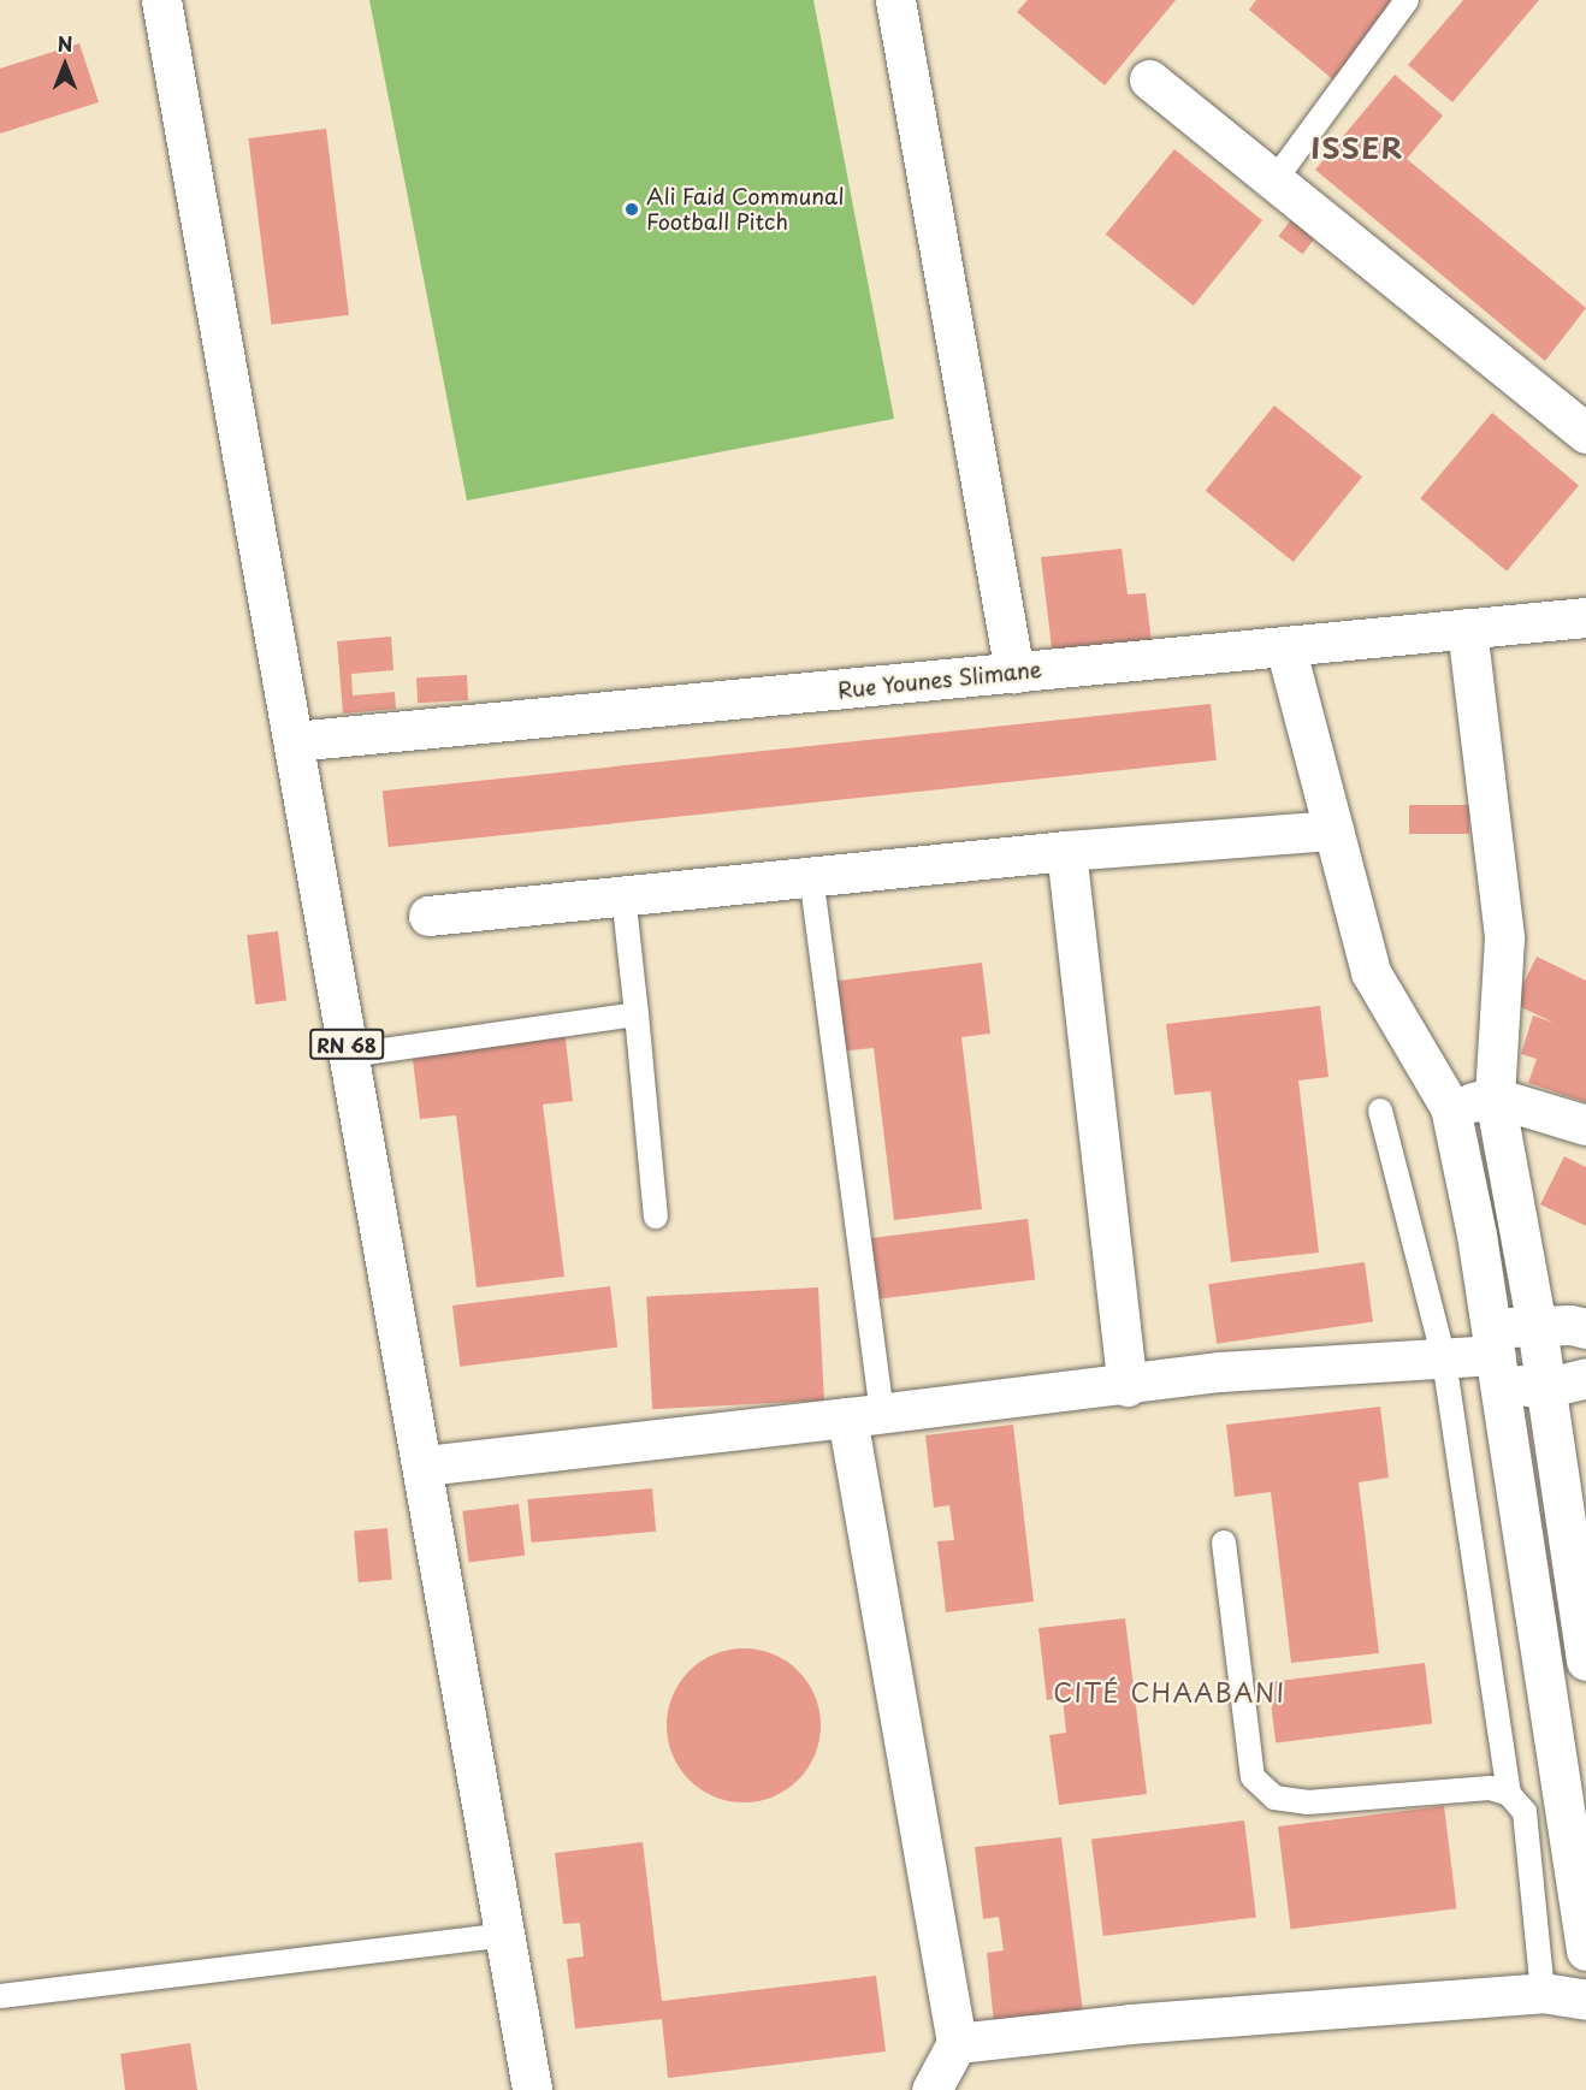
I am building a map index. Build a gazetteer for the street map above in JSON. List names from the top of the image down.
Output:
{
  "streets": {
    "street": ["Rue Younes Slimane", "RN 68"]
  },
  "crossings": [
    ["Rue Younes Slimane", "RN 68"]
  ],
  "districts": ["ISSER", "CITÉ CHAABANI"],
  "places": ["Ali Faid Communal Football Pitch"],
  "north": "top"
}
